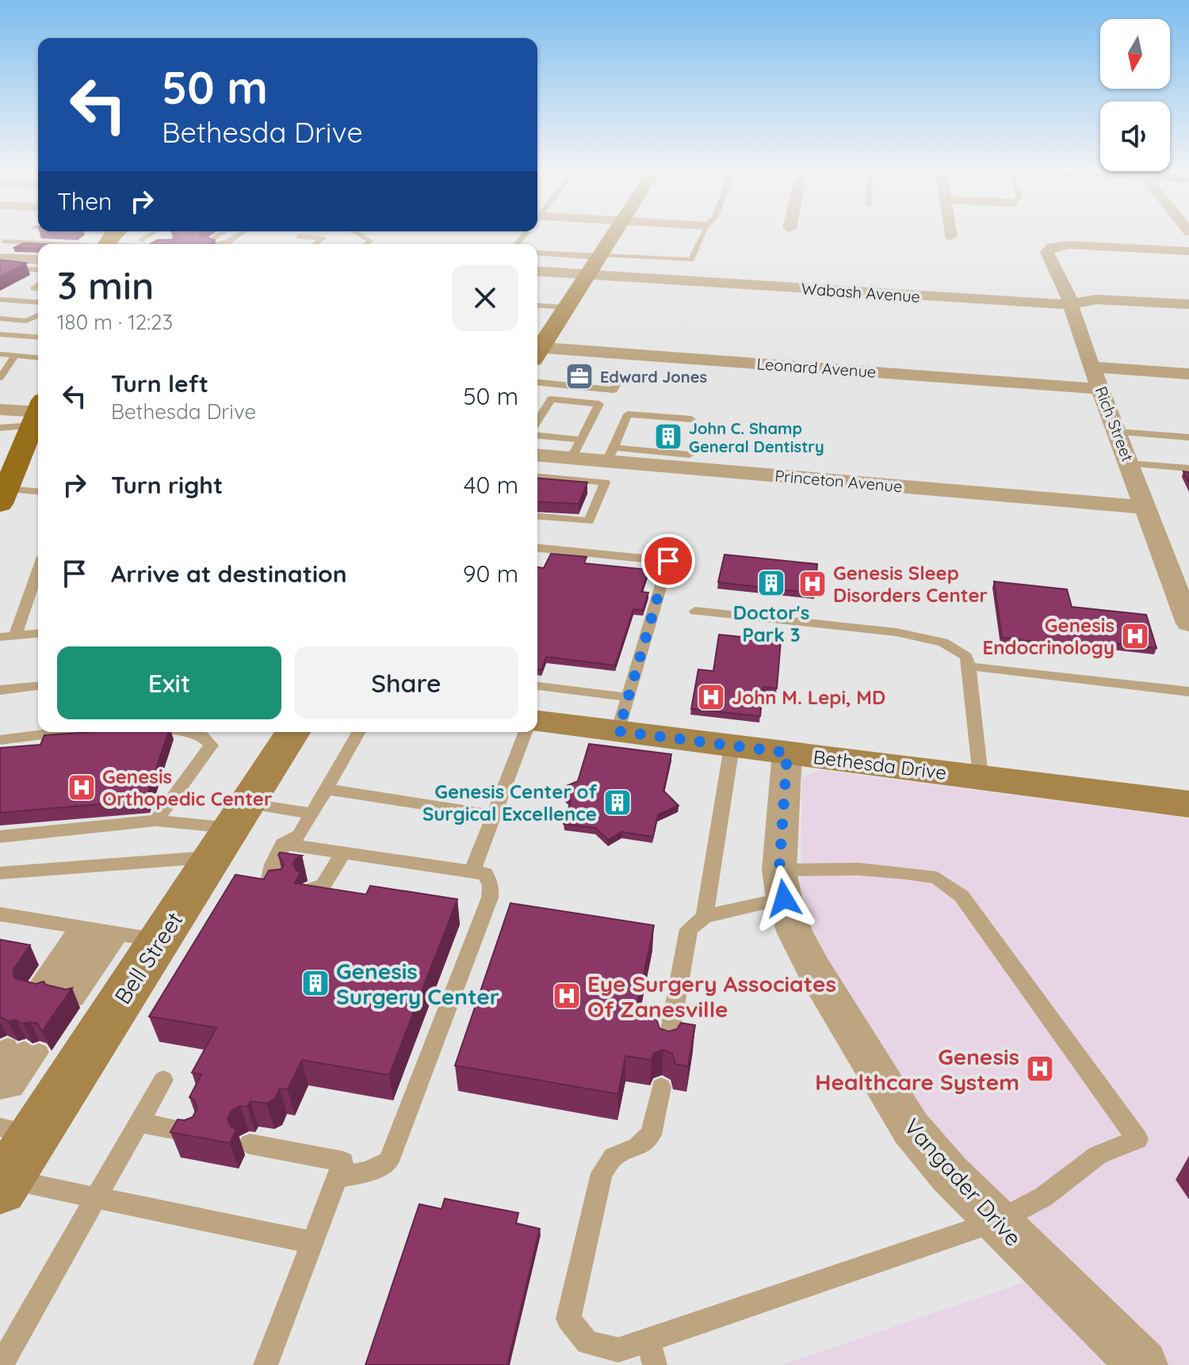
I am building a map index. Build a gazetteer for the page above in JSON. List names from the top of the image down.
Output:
{
  "streets": {
    "street": [
      "Wabash Avenue",
      "Leonard Avenue",
      "Rich Street",
      "Princeton Avenue",
      "Bethesda Drive",
      "Bell Street",
      "Vangader Drive"
    ]
  },
  "crossings": [
    ["Wabash Avenue", "Rich Street"],
    ["Leonard Avenue", "Rich Street"],
    ["Rich Street", "Princeton Avenue"],
    ["Bethesda Drive", "Vangader Drive"]
  ],
  "places": {
    "office": ["Edward Jones"],
    "building": [
      "John C. Shamp General Dentistry",
      "Doctor's Park 3",
      "Genesis Center of Surgical Excellence",
      "Genesis Surgery Center"
    ],
    "hospital": [
      "Genesis Sleep Disorders Center",
      "Genesis Endocrinology",
      "John M. Lepi, MD",
      "Genesis Orthopedic Center",
      "Eye Surgery Associates Of Zanesville",
      "Genesis Healthcare System"
    ]
  },
  "north": "bottom",
  "page": {
    "turn": ["50 m", "Bethesda Drive"],
    "then": "Then",
    "heading": ["3 min", "180 m · 12:23"],
    "list": [
      {
        "name": "Turn left",
        "note": "Bethesda Drive",
        "value": "50 m"
      },
      {
        "name": "Turn right",
        "value": "40 m"
      },
      {
        "name": "Arrive at destination",
        "value": "90 m"
      }
    ],
    "buttons": ["Exit", "Share"]
  }
}
